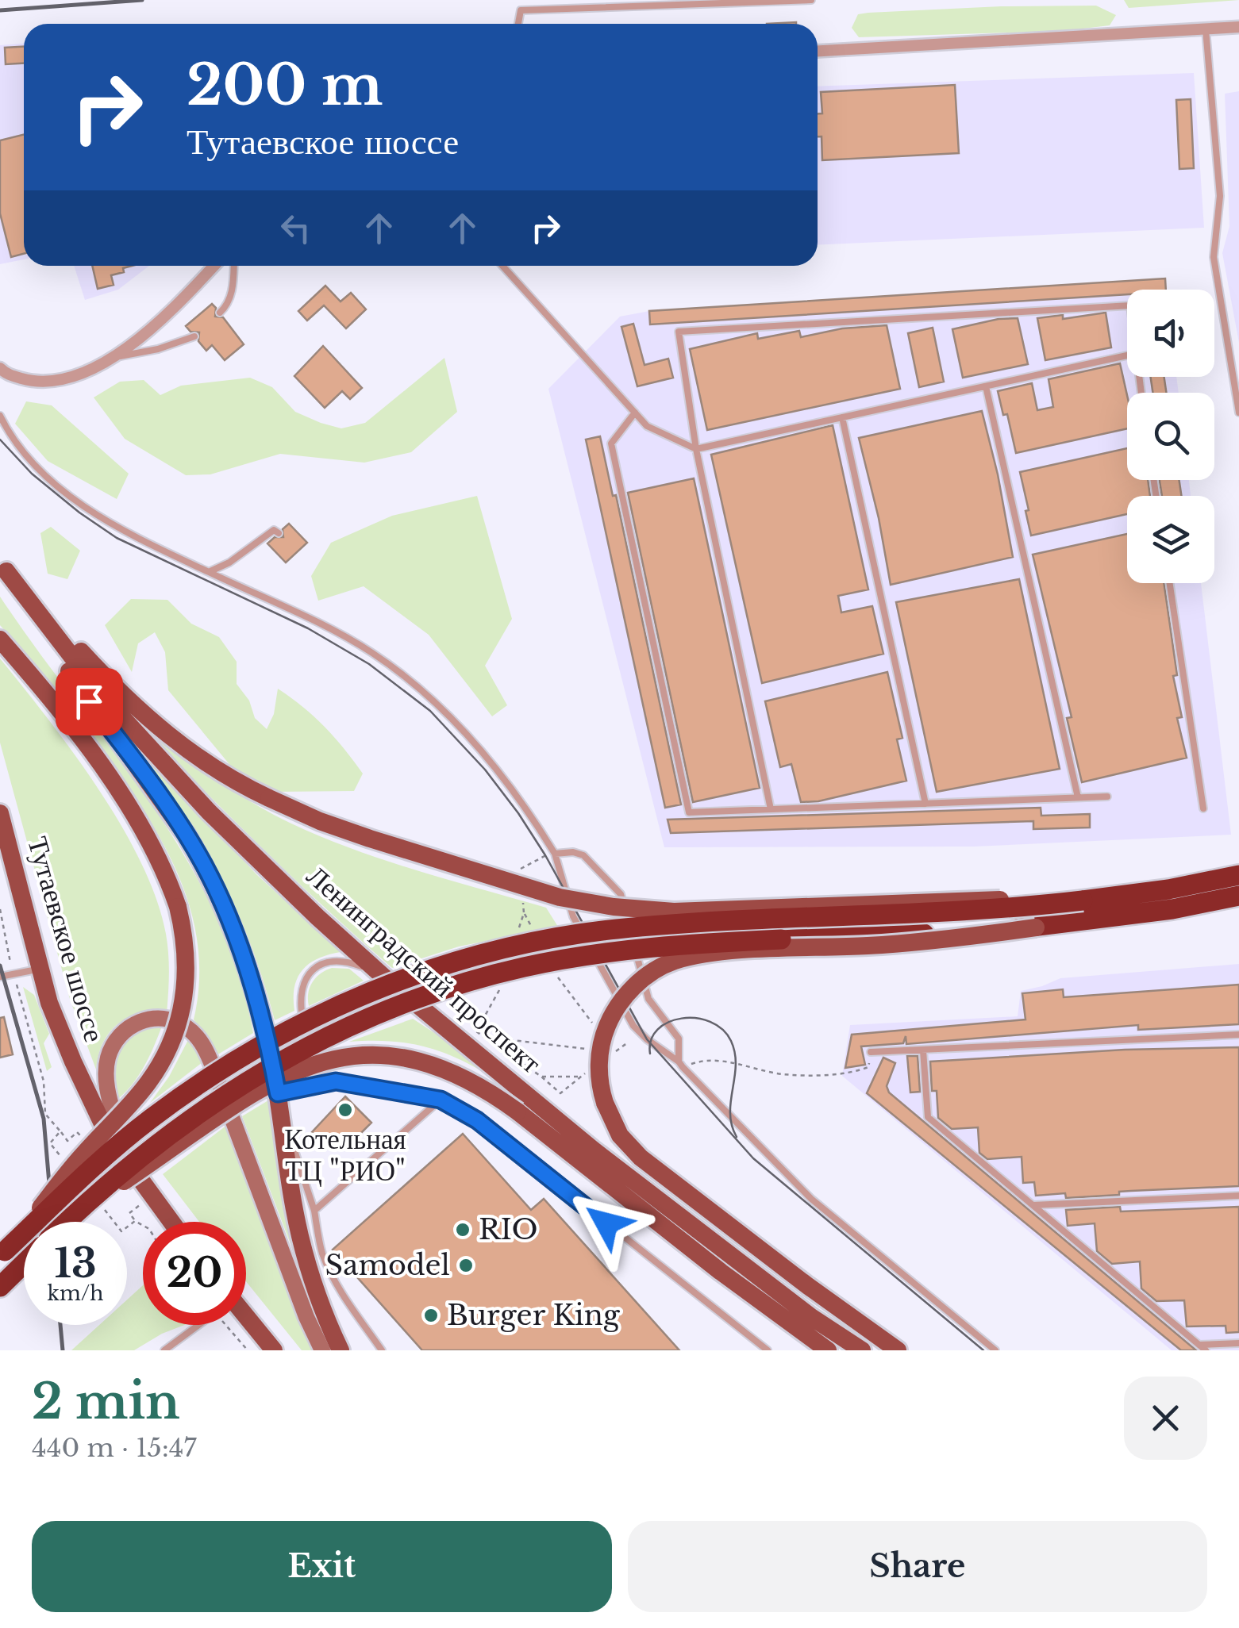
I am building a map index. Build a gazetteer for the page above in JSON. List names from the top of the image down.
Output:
{
  "streets": {
    "main road": ["Тутаевское шоссе", "Ленинградский проспект"]
  },
  "places": [
    "Котельная ТЦ \"РИО\"",
    "RIO",
    "Samodel",
    "Burger King"
  ],
  "page": {
    "turn": ["200 m", "Тутаевское шоссе"],
    "speed": "13 km/h",
    "limit": "20",
    "heading": ["2 min", "440 m · 15:47"],
    "buttons": ["Exit", "Share"]
  }
}
